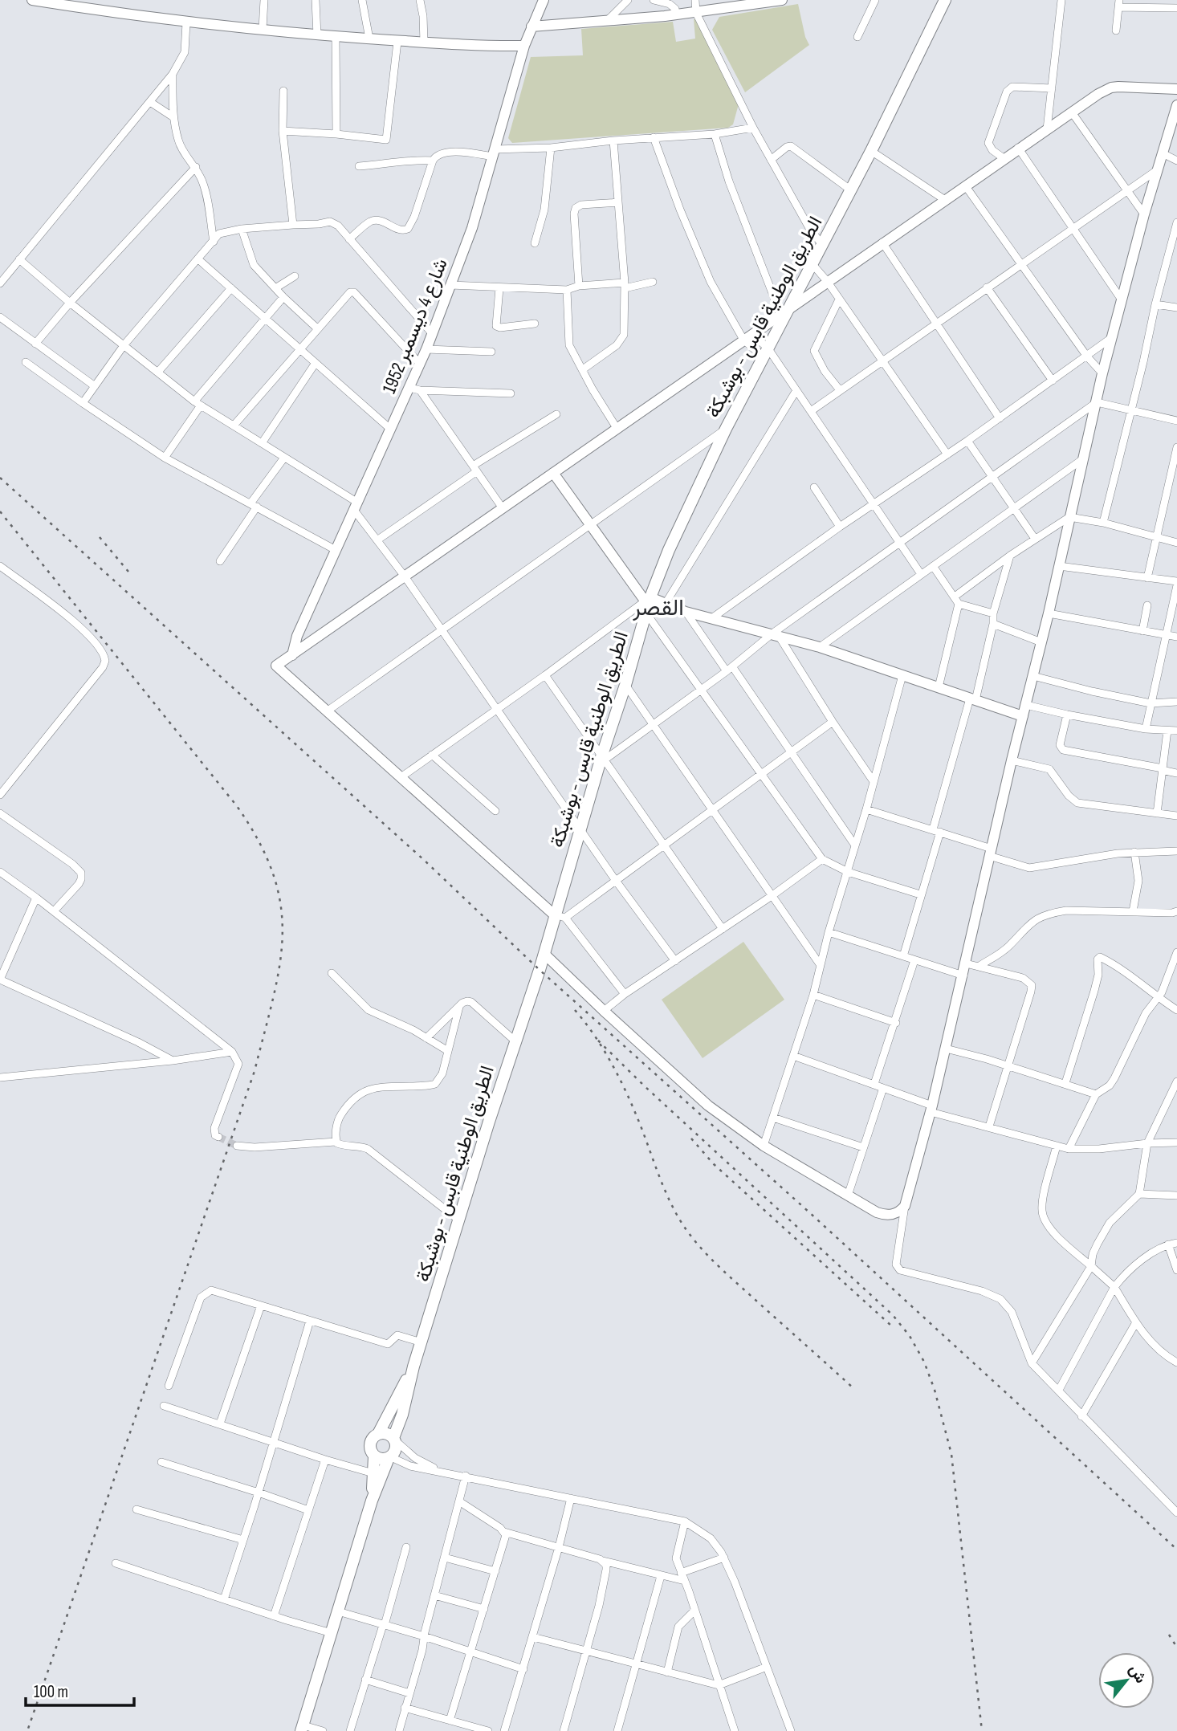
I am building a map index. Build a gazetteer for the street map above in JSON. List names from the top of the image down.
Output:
{
  "streets": {
    "main road": ["الطريق الوطنية قابس - بوشبكة"],
    "street": ["شارع 4 ديسمبر 1952"]
  },
  "districts": ["القصر"],
  "scale_bar": "100 m",
  "north": "top right"
}
